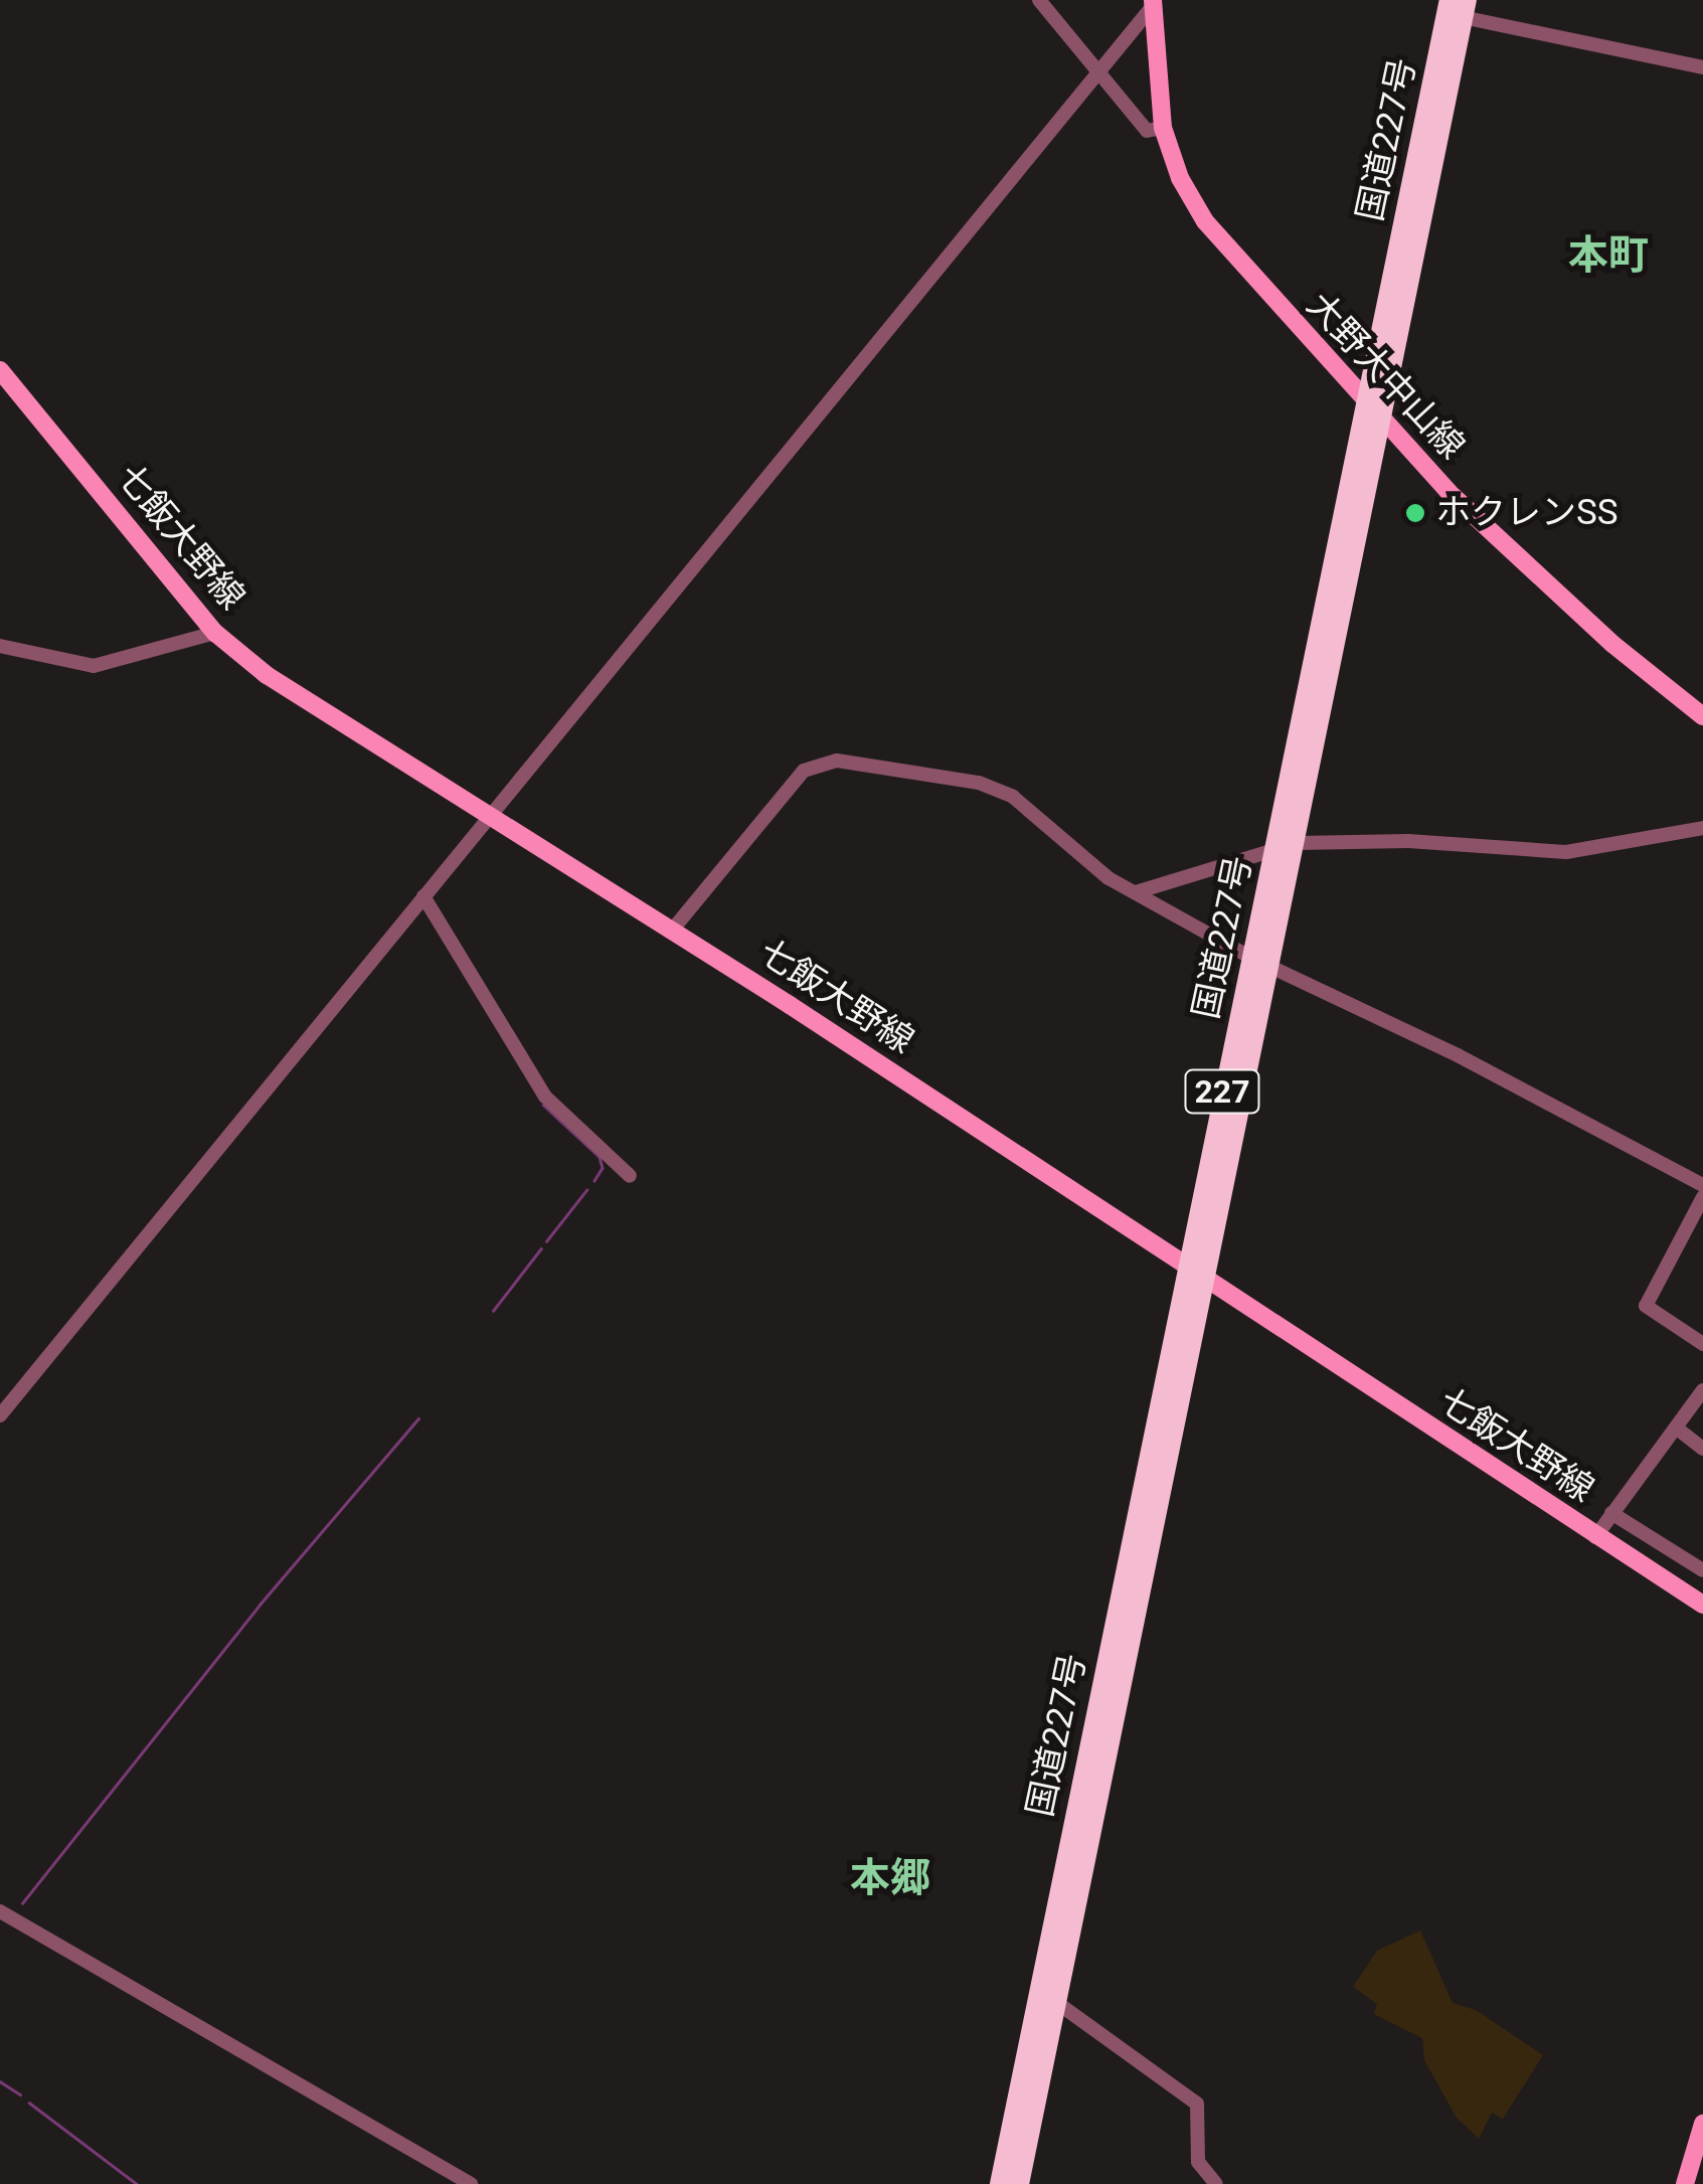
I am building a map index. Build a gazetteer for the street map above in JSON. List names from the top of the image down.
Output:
{
  "streets": {
    "highway": ["国道227号", "227"],
    "main road": ["大野大中山線", "七飯大野線"]
  },
  "crossings": [
    ["国道227号", "大野大中山線"],
    ["国道227号", "七飯大野線"]
  ],
  "districts": ["本町", "本郷"],
  "places": ["ホクレンSS"]
}
